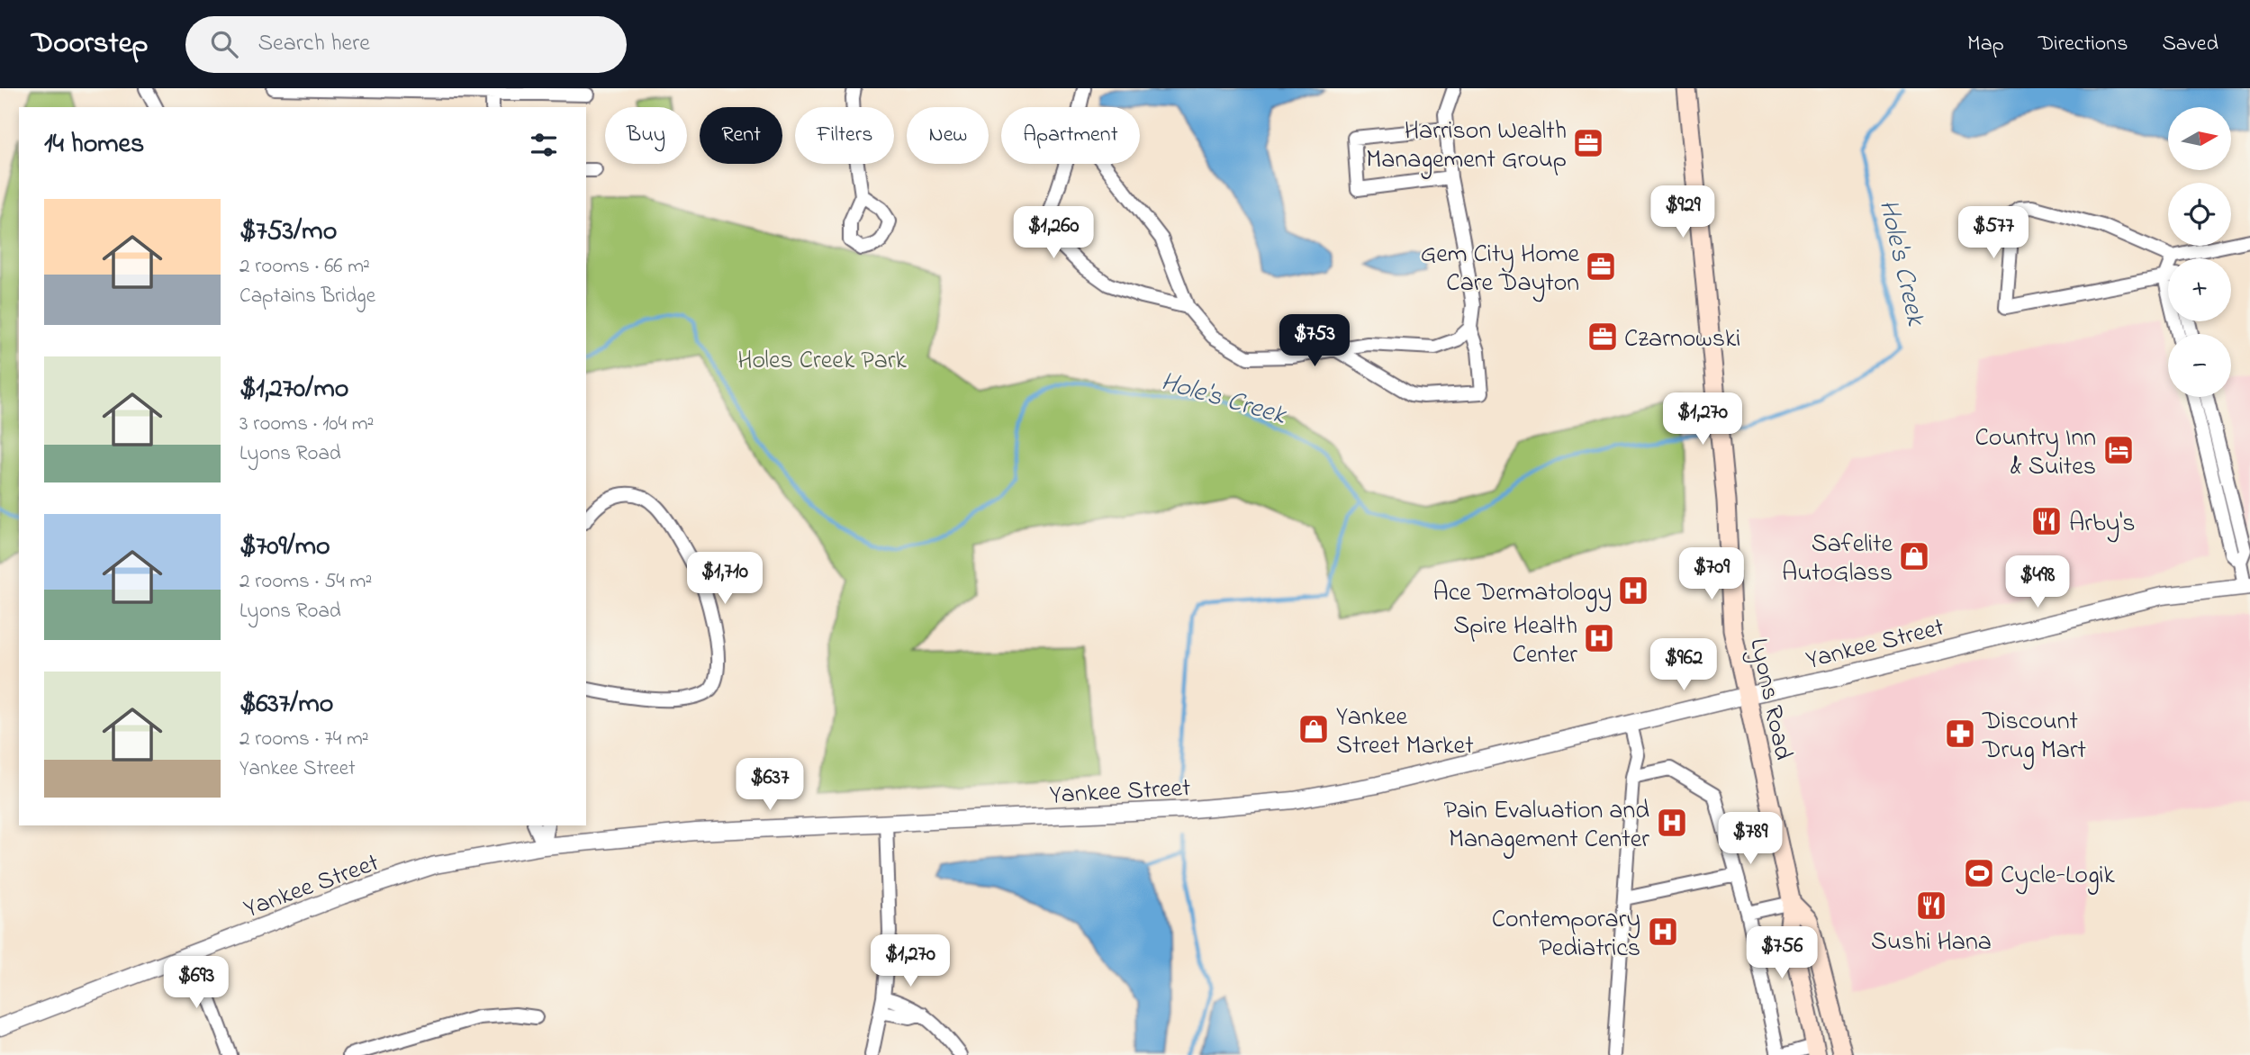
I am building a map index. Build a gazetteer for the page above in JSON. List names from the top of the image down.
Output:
{
  "streets": {
    "main road": ["Lyons Road"],
    "street": ["Yankee Street"]
  },
  "crossings": [
    ["Yankee Street", "Lyons Road"]
  ],
  "water": ["Hole's Creek"],
  "parks": ["Holes Creek Park"],
  "places": {
    "office": ["Harrison Wealth Management Group", "Gem City Home Care Dayton", "Czarnowski"],
    "hotel": ["Country Inn & Suites"],
    "restaurant": ["Arby's", "Sushi Hana"],
    "shop": ["Safelite AutoGlass", "Yankee Street Market"],
    "hospital": [
      "Ace Dermatology",
      "Spire Health Center",
      "Pain Evaluation and Management Center",
      "Contemporary Pediatrics"
    ],
    "pharmacy": ["Discount Drug Mart"],
    "sports": ["Cycle-Logik"]
  },
  "north": "right",
  "page": {
    "header": "Doorstep",
    "search": "Search here",
    "nav": ["Map", "Directions", "Saved"],
    "map_buttons": ["+", "−"],
    "chip": [
      "Buy",
      "Rent",
      "Filters",
      "New",
      "Apartment"
    ],
    "heading": "14 homes",
    "list": [
      {
        "name": "$753/mo",
        "note": "2 rooms · 66 m² · Captains Bridge"
      },
      {
        "name": "$1,270/mo",
        "note": "3 rooms · 104 m² · Lyons Road"
      },
      {
        "name": "$709/mo",
        "note": "2 rooms · 54 m² · Lyons Road"
      },
      {
        "name": "$637/mo",
        "note": "2 rooms · 74 m² · Yankee Street"
      }
    ],
    "price": [
      "$929",
      "$1,260",
      "$577",
      "$753",
      "$1,270",
      "$709",
      "$1,710",
      "$498",
      "$962",
      "$637",
      "$789",
      "$756",
      "$1,270",
      "$693"
    ]
  }
}
